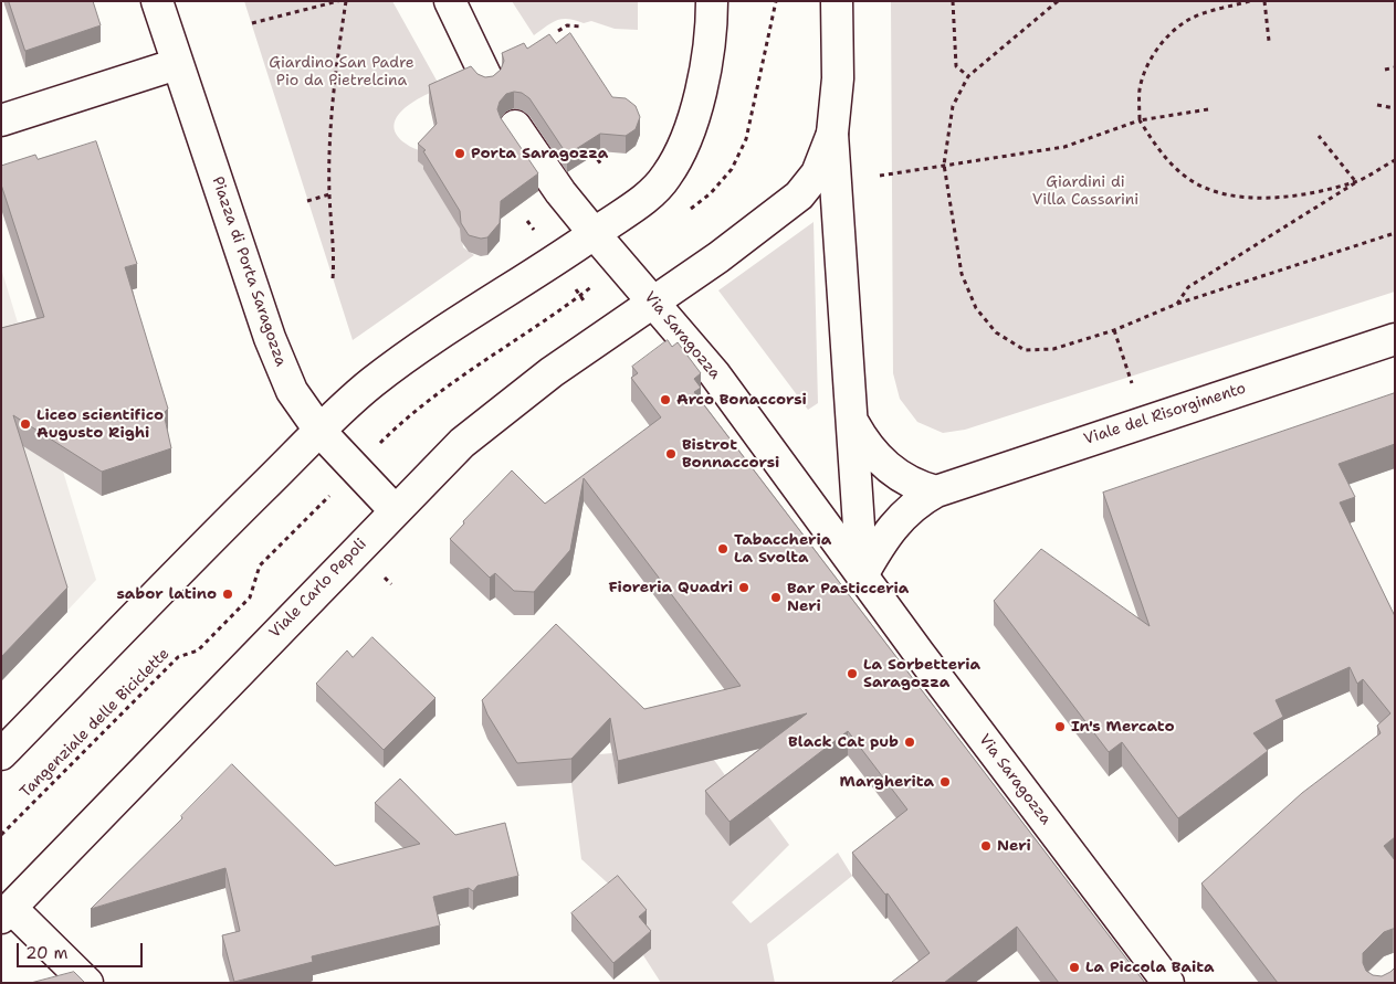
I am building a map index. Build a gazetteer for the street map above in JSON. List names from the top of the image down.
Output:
{
  "streets": {
    "main road": [
      "Piazza di Porta Saragozza",
      "Via Saragozza",
      "Viale del Risorgimento",
      "Viale Carlo Pepoli"
    ],
    "path": ["Tangenziale delle Biciclette"]
  },
  "crossings": [
    ["Piazza di Porta Saragozza", "Viale Carlo Pepoli"],
    ["Via Saragozza", "Viale del Risorgimento"],
    ["Via Saragozza", "Viale Carlo Pepoli"]
  ],
  "parks": ["Giardino San Padre Pio da Pietrelcina", "Giardini di Villa Cassarini"],
  "places": [
    "Porta Saragozza",
    "Arco Bonaccorsi",
    "Liceo scientifico Augusto Righi",
    "Bistrot Bonnaccorsi",
    "Tabaccheria La Svolta",
    "Fioreria Quadri",
    "sabor latino",
    "Bar Pasticceria Neri",
    "La Sorbetteria Saragozza",
    "In's Mercato",
    "Black Cat pub",
    "Margherita",
    "Neri",
    "La Piccola Baita"
  ],
  "scale_bar": "20 m"
}
